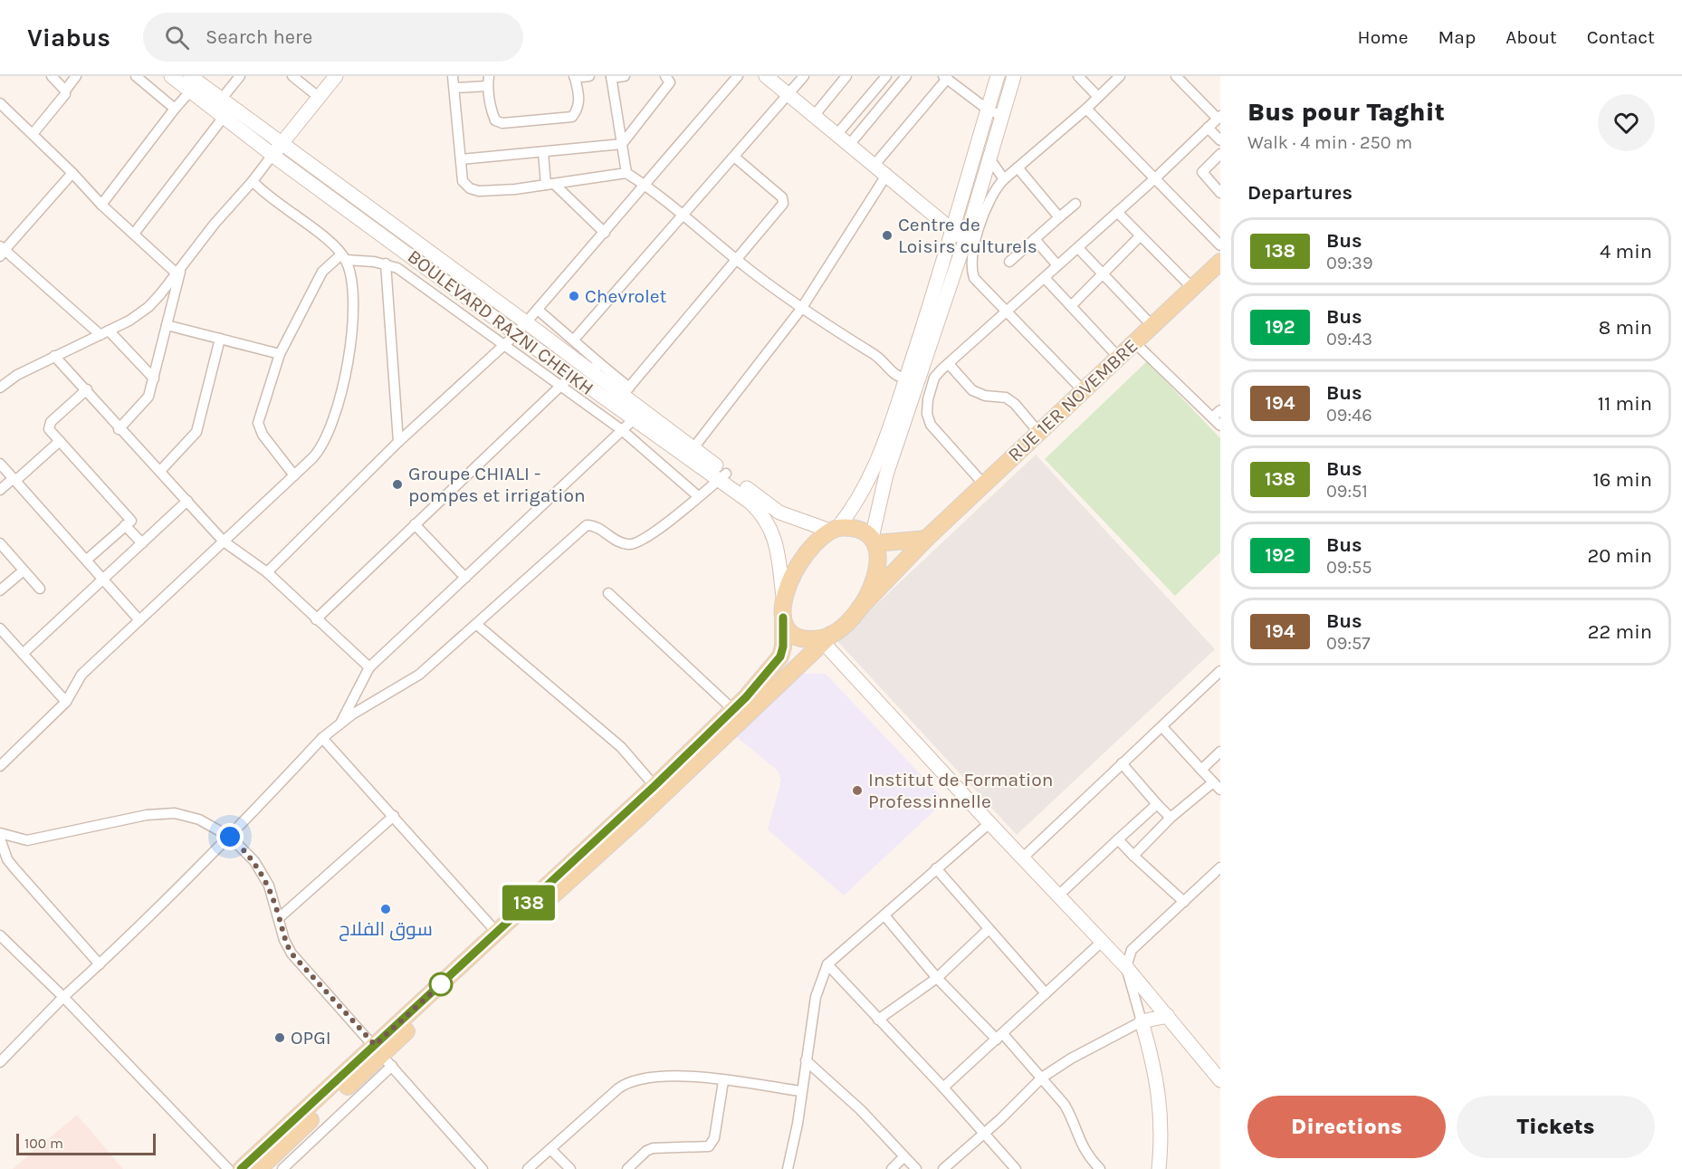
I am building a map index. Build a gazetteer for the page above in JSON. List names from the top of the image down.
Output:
{
  "streets": {
    "main road": ["BOULEVARD RAZNI CHEIKH", "RUE 1ER NOVEMBRE"]
  },
  "crossings": [
    ["BOULEVARD RAZNI CHEIKH", "RUE 1ER NOVEMBRE"]
  ],
  "places": [
    "Centre de Loisirs culturels",
    "Chevrolet",
    "Groupe CHIALI - pompes et irrigation",
    "Institut de Formation Professinnelle",
    "سوق الفلاح",
    "OPGI"
  ],
  "lines": ["bus line 138"],
  "scale_bar": "100 m",
  "page": {
    "header": "Viabus",
    "search": "Search here",
    "nav": [
      "Home",
      "Map",
      "About",
      "Contact"
    ],
    "on_map": "138",
    "heading": [
      ["Bus pour Taghit", "Walk · 4 min · 250 m"],
      "Departures"
    ],
    "list": [
      {
        "mark": "138",
        "name": "Bus",
        "note": "09:39",
        "value": "4 min"
      },
      {
        "mark": "192",
        "name": "Bus",
        "note": "09:43",
        "value": "8 min"
      },
      {
        "mark": "194",
        "name": "Bus",
        "note": "09:46",
        "value": "11 min"
      },
      {
        "mark": "138",
        "name": "Bus",
        "note": "09:51",
        "value": "16 min"
      },
      {
        "mark": "192",
        "name": "Bus",
        "note": "09:55",
        "value": "20 min"
      },
      {
        "mark": "194",
        "name": "Bus",
        "note": "09:57",
        "value": "22 min"
      }
    ],
    "buttons": ["Directions", "Tickets"],
    "scale": "100 m"
  }
}
